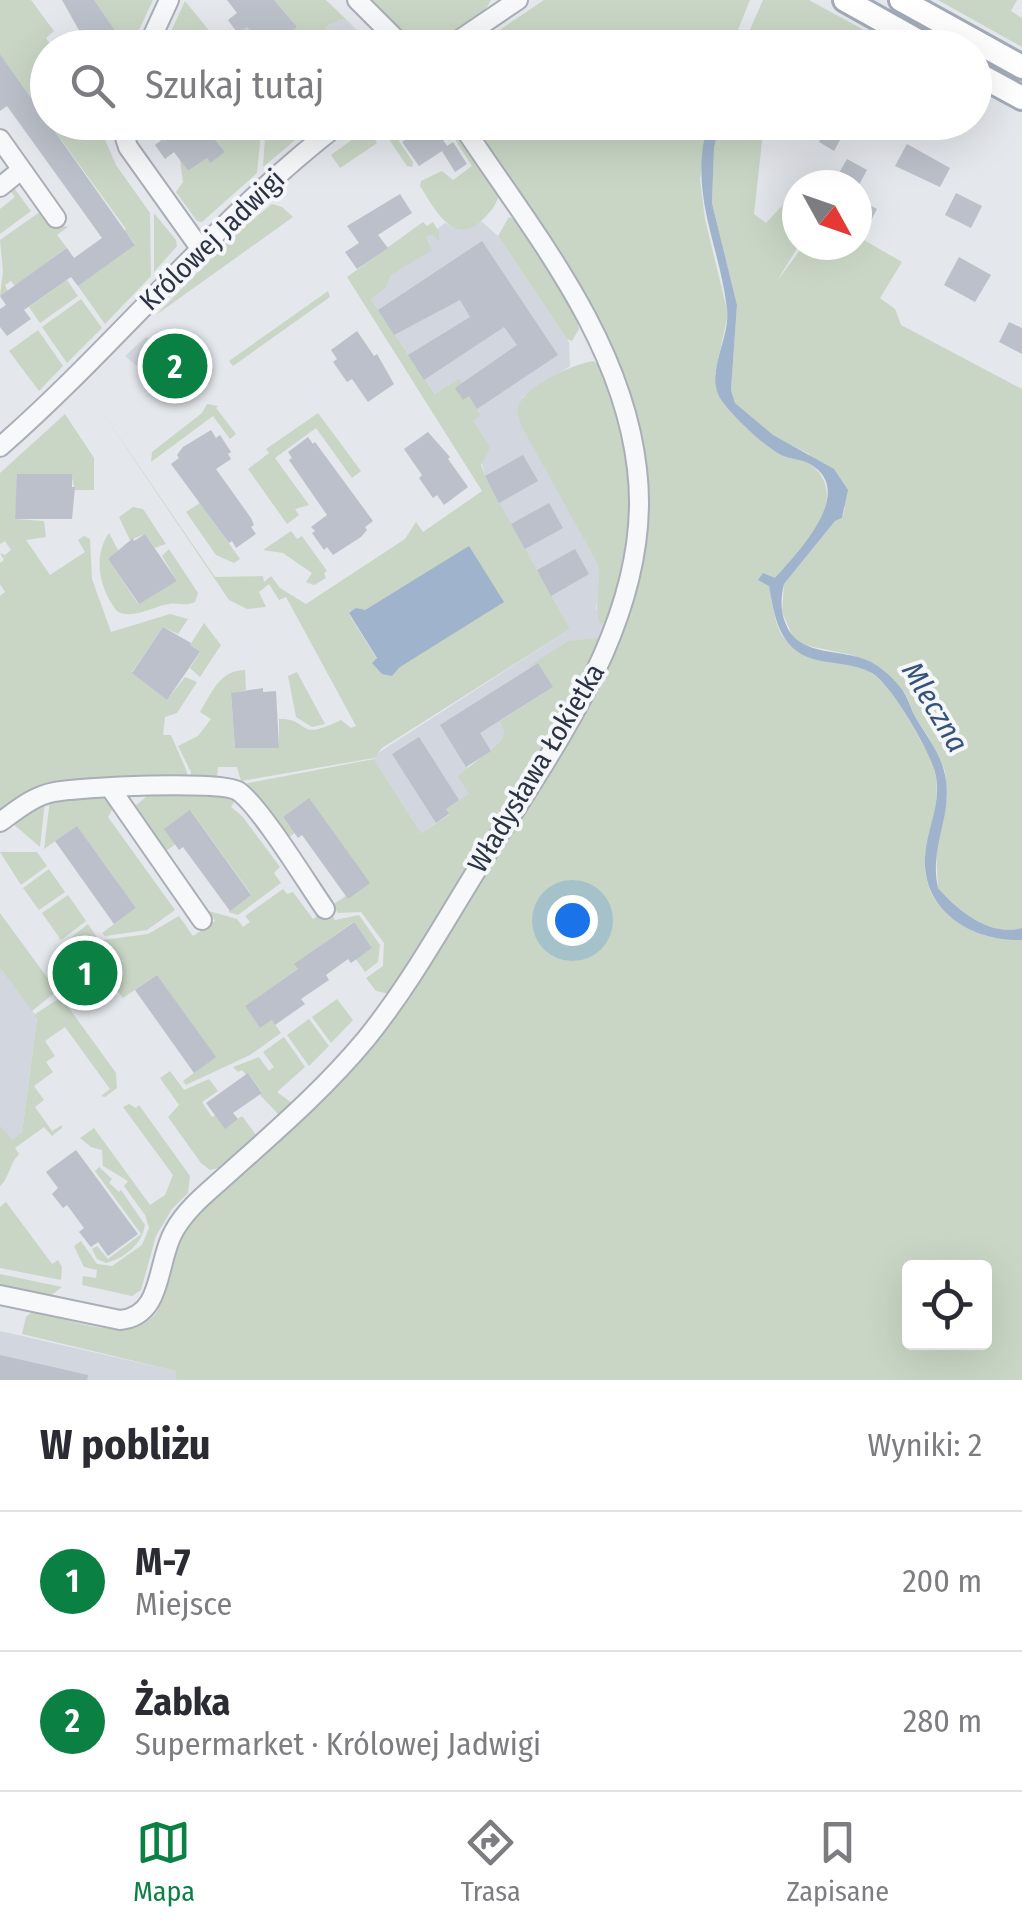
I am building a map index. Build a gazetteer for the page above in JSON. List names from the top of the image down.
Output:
{
  "streets": {
    "street": ["Królowej Jadwigi", "Władysława Łokietka"]
  },
  "water": ["Mleczna"],
  "north": "bottom right",
  "page": {
    "search": "Szukaj tutaj",
    "pins": ["2", "1"],
    "heading": ["W pobliżu", "Wyniki: 2"],
    "list": [
      {
        "mark": "1",
        "name": "M-7",
        "note": "Miejsce",
        "value": "200 m"
      },
      {
        "mark": "2",
        "name": "Żabka",
        "note": "Supermarket · Królowej Jadwigi",
        "value": "280 m"
      }
    ],
    "nav": ["Mapa", "Trasa", "Zapisane"]
  }
}
